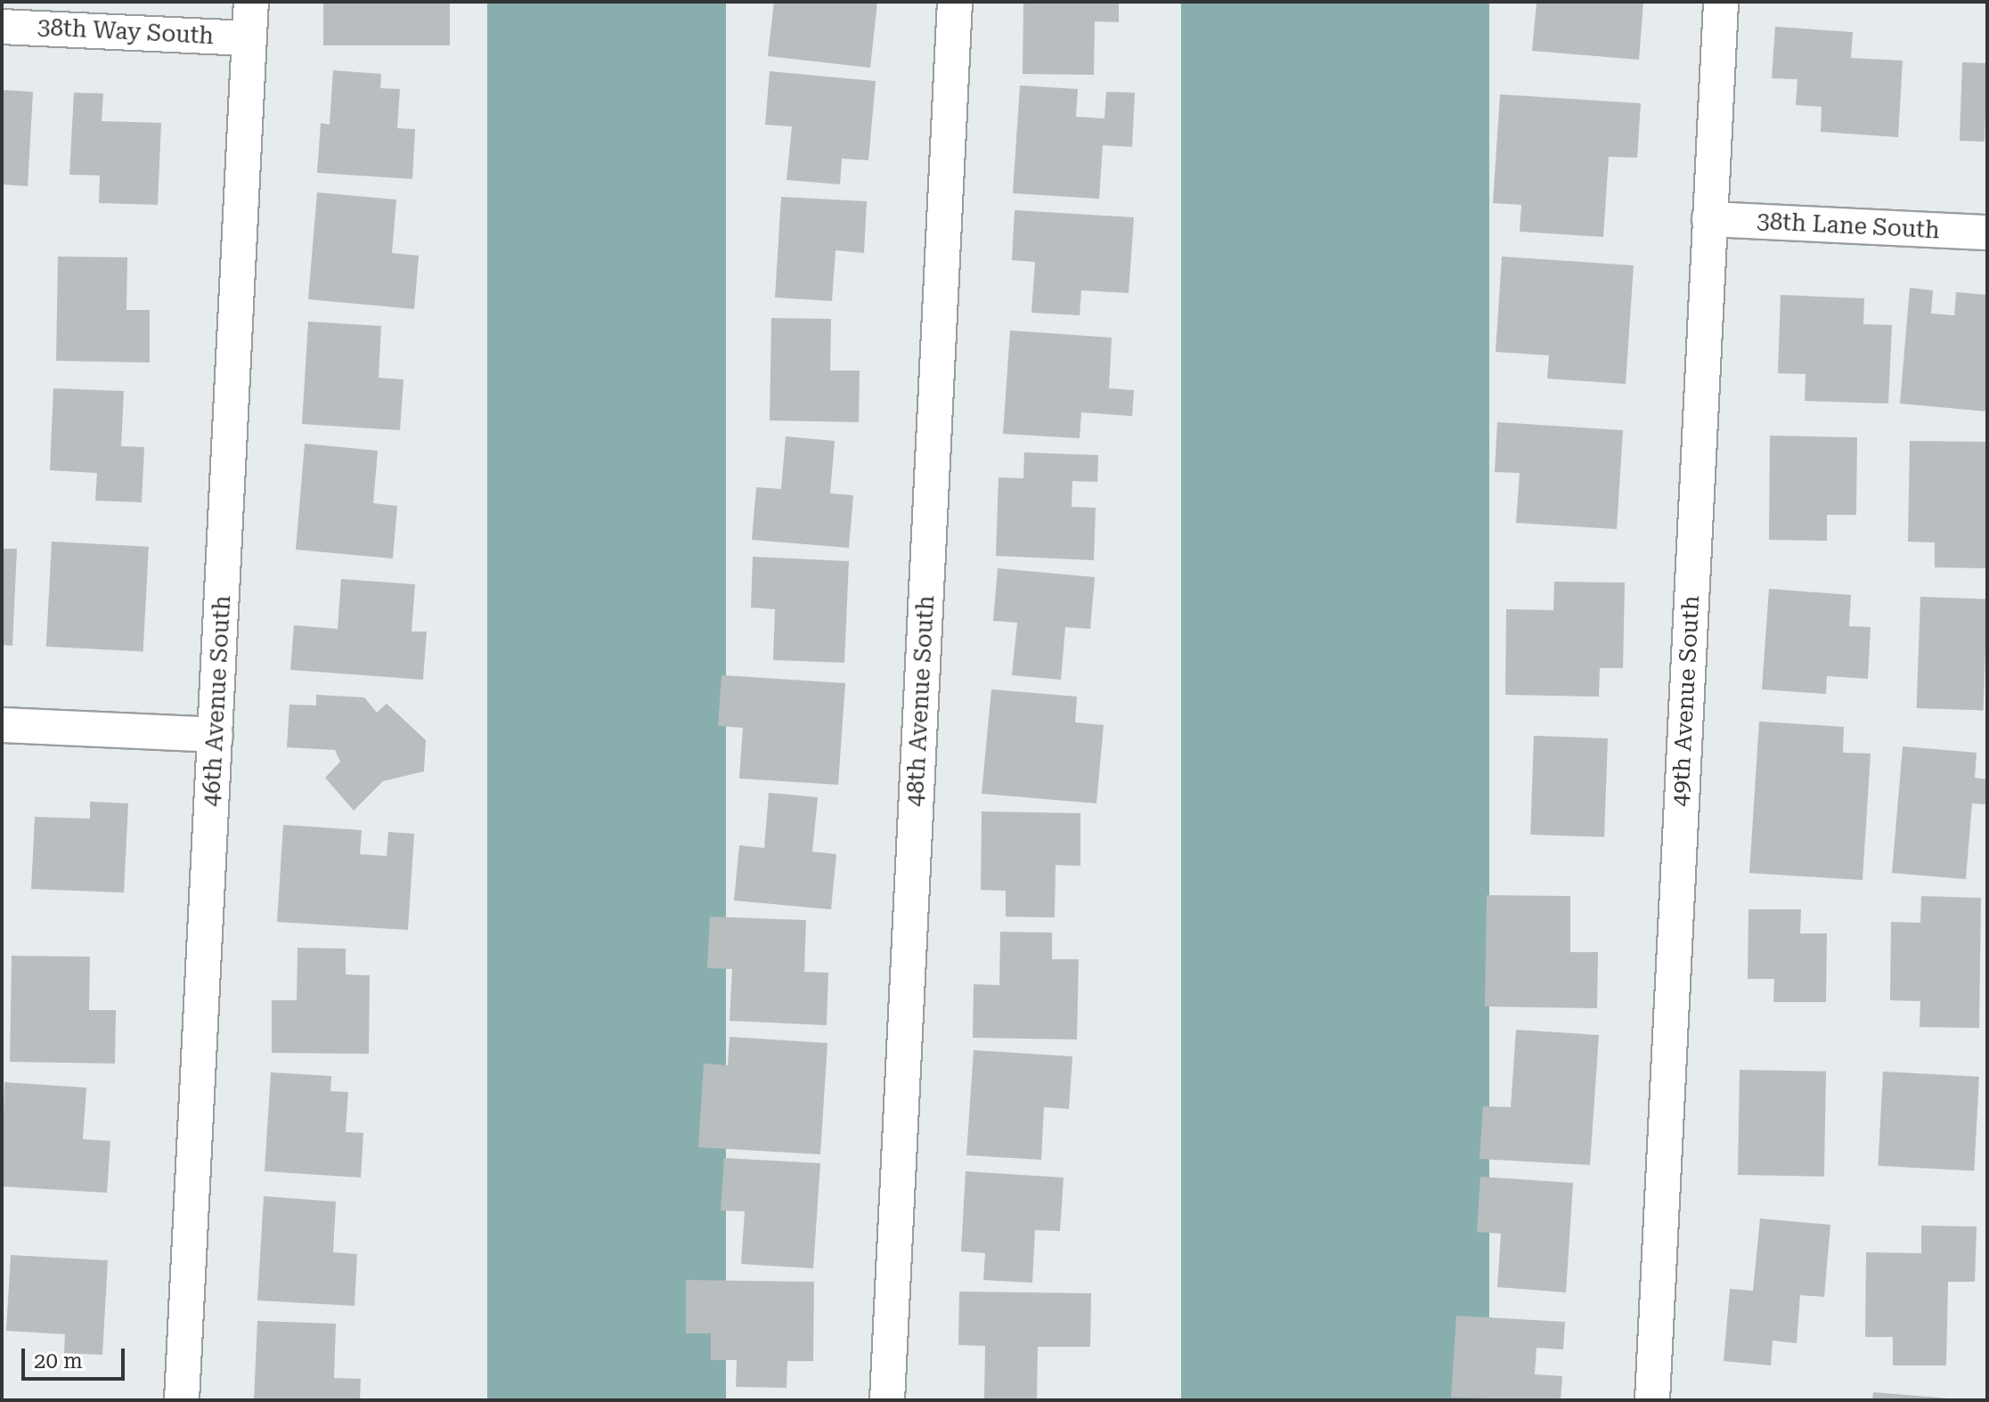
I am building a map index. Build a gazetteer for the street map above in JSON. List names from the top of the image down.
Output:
{
  "streets": {
    "street": [
      "38th Way South",
      "38th Lane South",
      "46th Avenue South",
      "48th Avenue South",
      "49th Avenue South"
    ]
  },
  "crossings": [
    ["38th Way South", "46th Avenue South"],
    ["38th Lane South", "49th Avenue South"]
  ],
  "scale_bar": "20 m"
}
